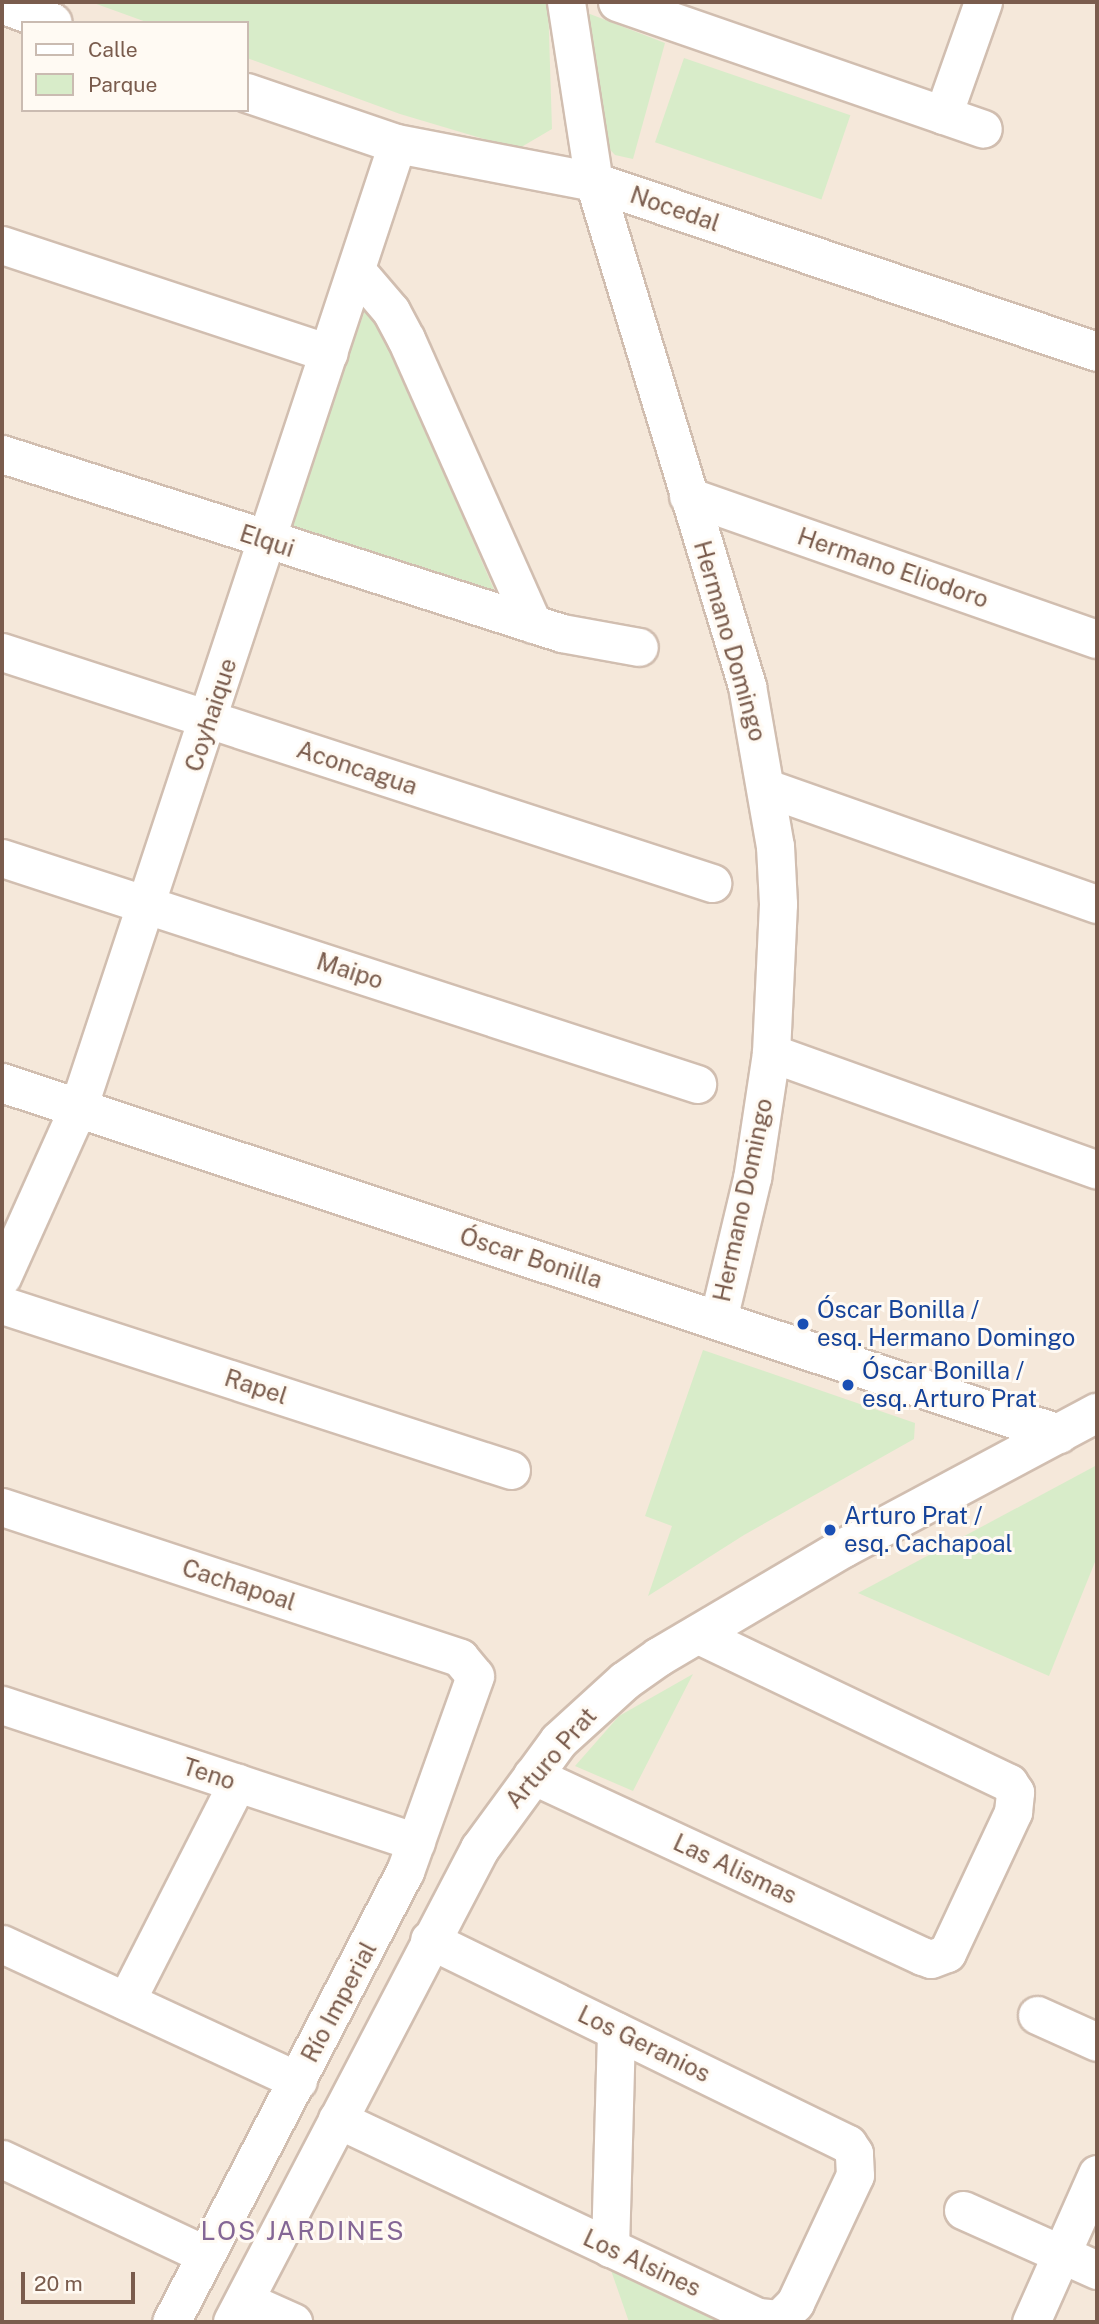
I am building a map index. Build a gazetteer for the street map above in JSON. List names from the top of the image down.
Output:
{
  "streets": {
    "street": [
      "Nocedal",
      "Elqui",
      "Hermano Eliodoro",
      "Hermano Domingo",
      "Coyhaique",
      "Aconcagua",
      "Maipo",
      "Óscar Bonilla",
      "Rapel",
      "Cachapoal",
      "Arturo Prat",
      "Teno",
      "Las Alismas",
      "Río Imperial",
      "Los Geranios",
      "Los Alsines"
    ]
  },
  "crossings": [
    ["Nocedal", "Hermano Domingo"],
    ["Nocedal", "Coyhaique"],
    ["Elqui", "Coyhaique"],
    ["Hermano Eliodoro", "Hermano Domingo"],
    ["Hermano Domingo", "Óscar Bonilla"],
    ["Coyhaique", "Aconcagua"],
    ["Coyhaique", "Maipo"],
    ["Coyhaique", "Óscar Bonilla"],
    ["Óscar Bonilla", "Arturo Prat"],
    ["Cachapoal", "Río Imperial"],
    ["Arturo Prat", "Las Alismas"],
    ["Arturo Prat", "Los Geranios"],
    ["Arturo Prat", "Los Alsines"],
    ["Teno", "Río Imperial"],
    ["Los Geranios", "Los Alsines"]
  ],
  "districts": ["LOS JARDINES"],
  "places": ["Óscar Bonilla / esq. Hermano Domingo", "Óscar Bonilla / esq. Arturo Prat", "Arturo Prat / esq. Cachapoal"],
  "legend": ["Calle", "Parque"],
  "scale_bar": "20 m"
}
